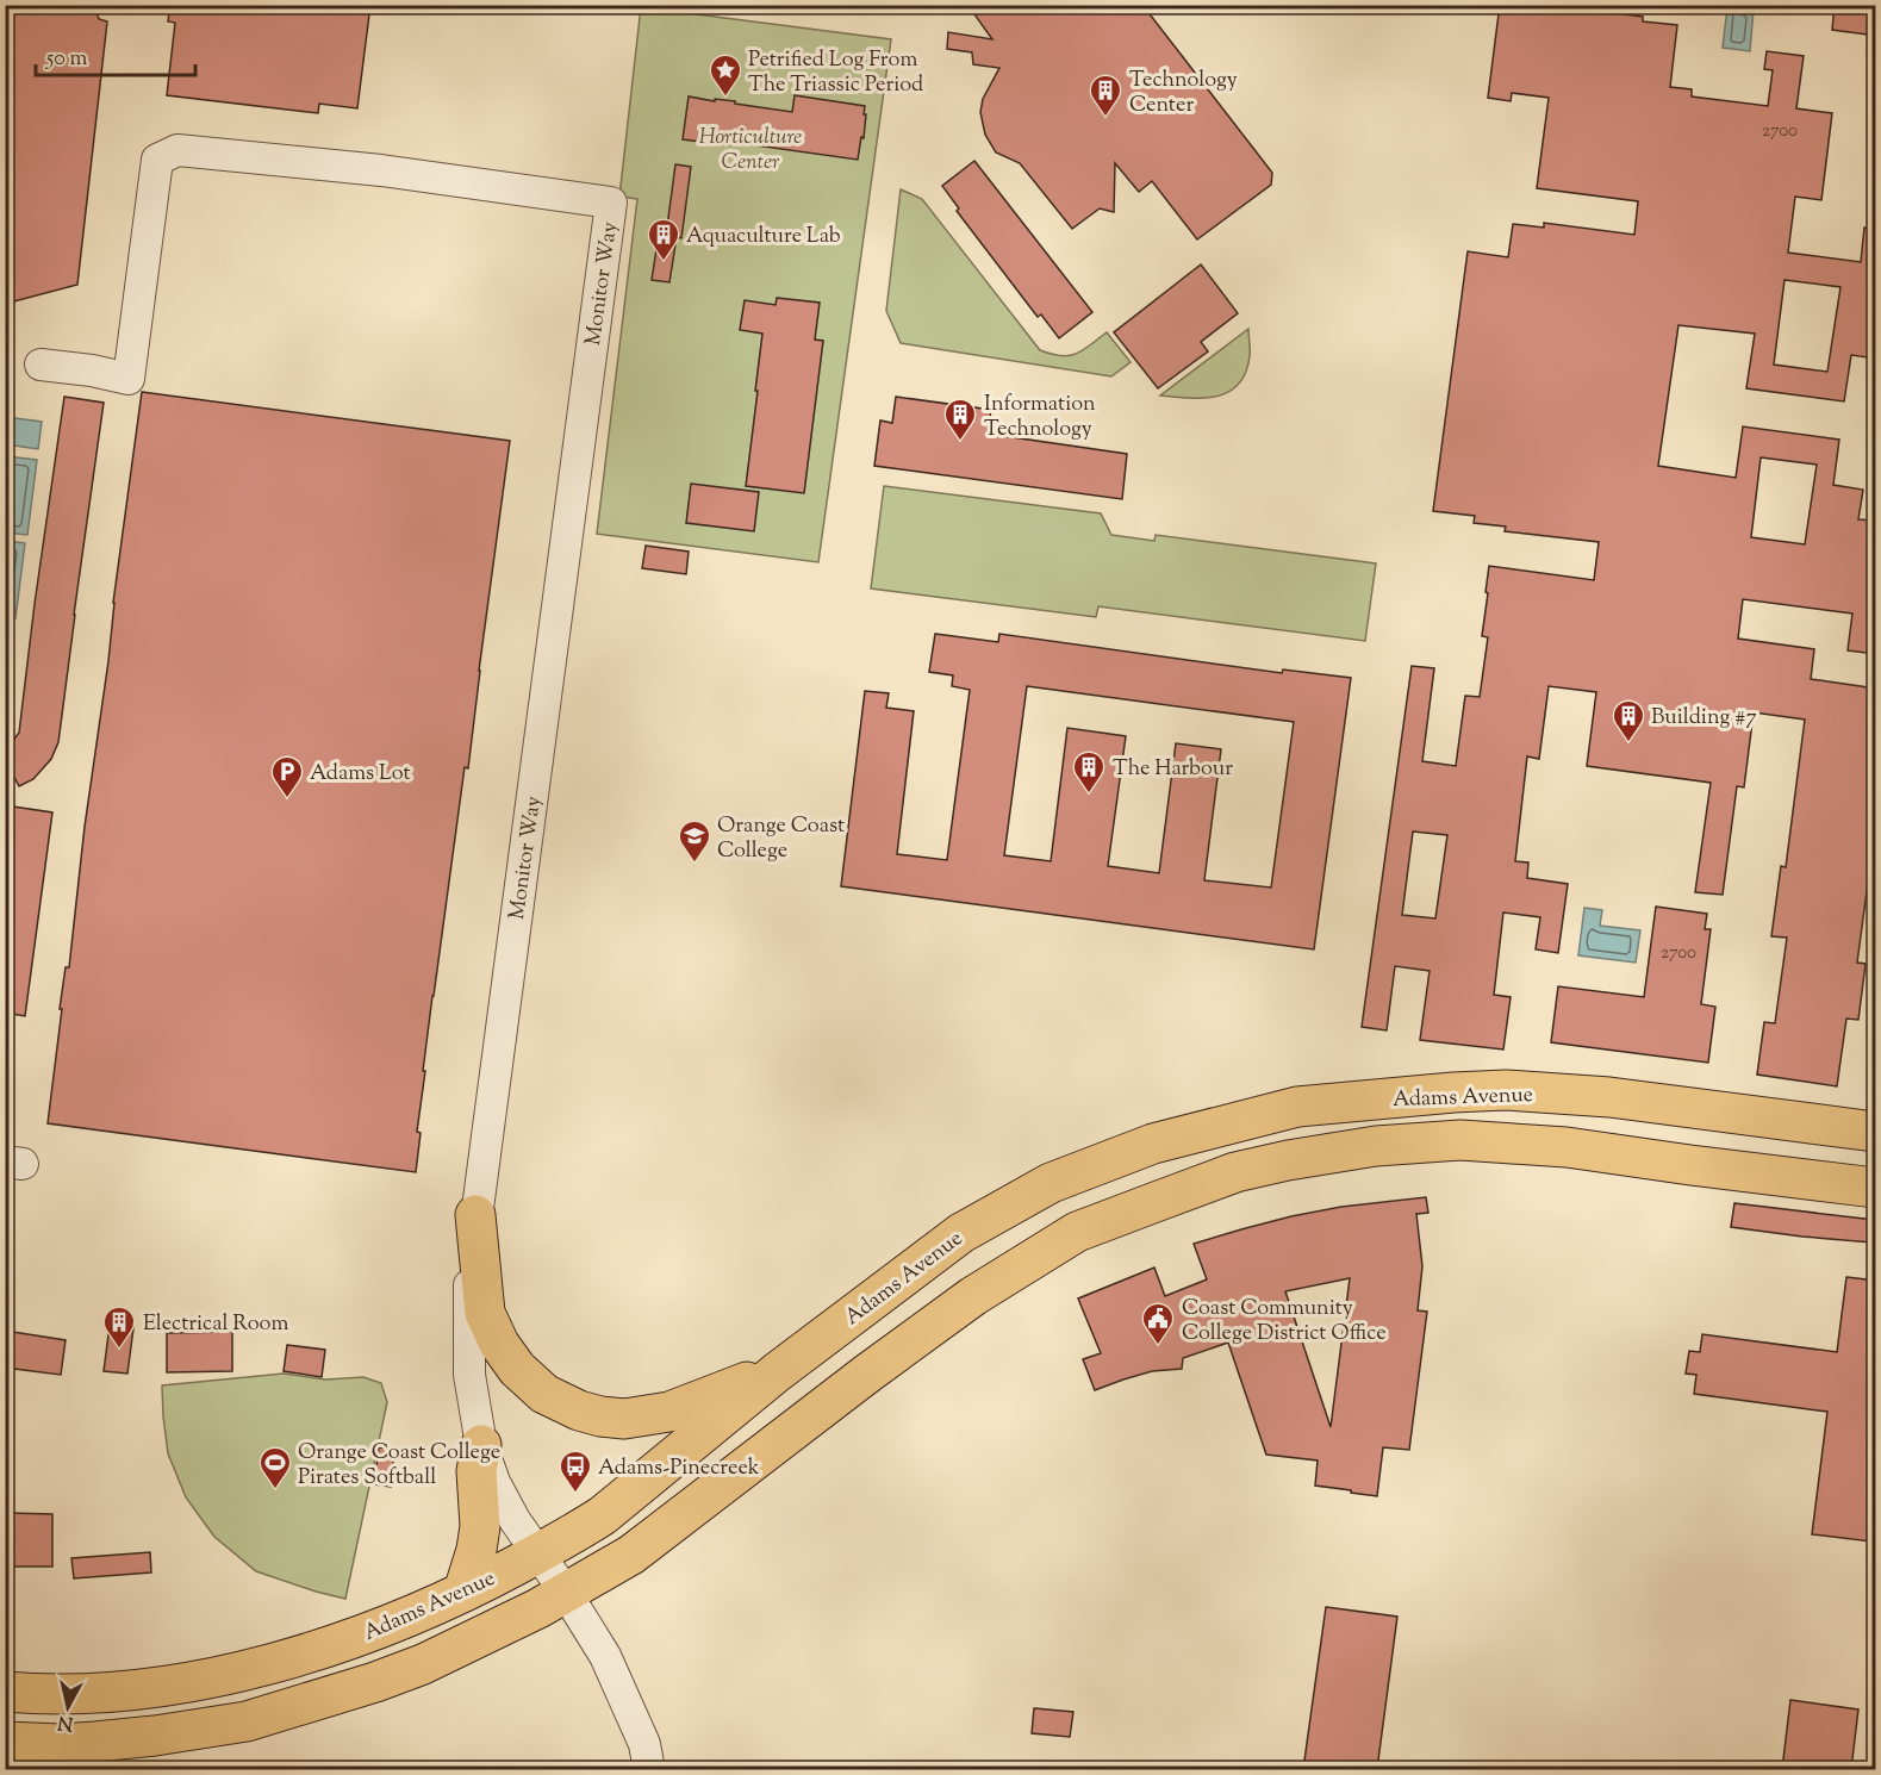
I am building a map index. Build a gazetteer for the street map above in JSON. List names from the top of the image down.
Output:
{
  "streets": {
    "main road": ["Adams Avenue"],
    "street": ["Monitor Way"]
  },
  "parks": ["Horticulture Center"],
  "places": {
    "place": ["Petrified Log From The Triassic Period"],
    "building": [
      "Technology Center",
      "Aquaculture Lab",
      "Information Technology",
      "Building #7",
      "The Harbour",
      "Electrical Room"
    ],
    "parking": ["Adams Lot"],
    "school or university": ["Orange Coast College"],
    "public building": ["Coast Community College District Office"],
    "sports": ["Orange Coast College Pirates Softball"],
    "bus stop": ["Adams-Pinecreek"]
  },
  "house_numbers": ["2700", "2700"],
  "scale_bar": "50 m",
  "north": "bottom"
}
